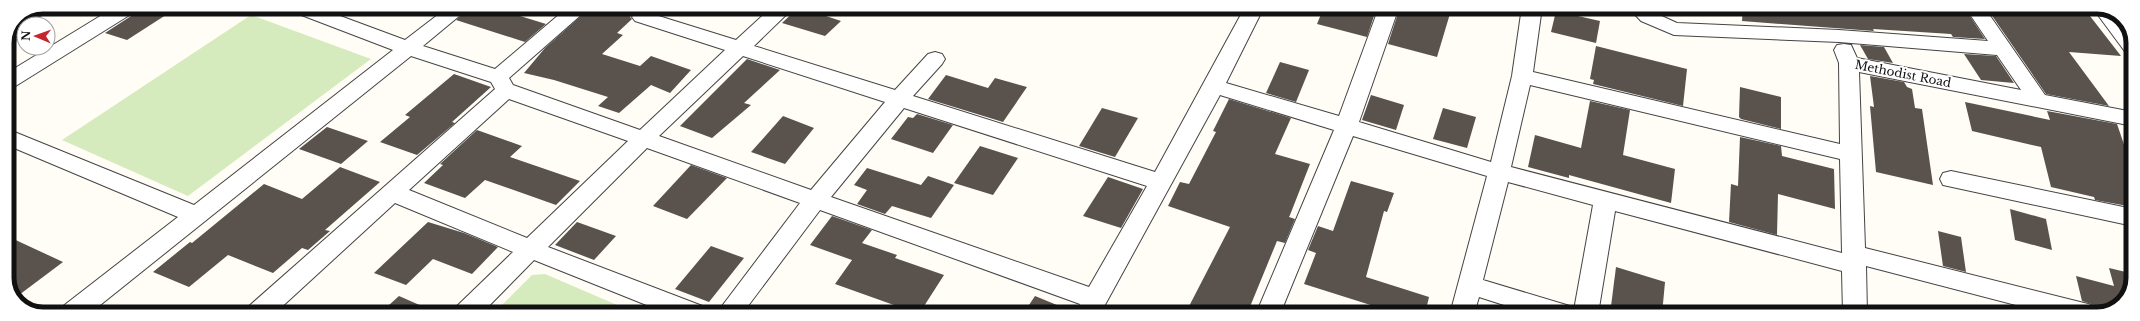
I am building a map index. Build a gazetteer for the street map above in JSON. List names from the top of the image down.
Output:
{
  "streets": {
    "street": ["Methodist Road"]
  },
  "north": "left"
}
